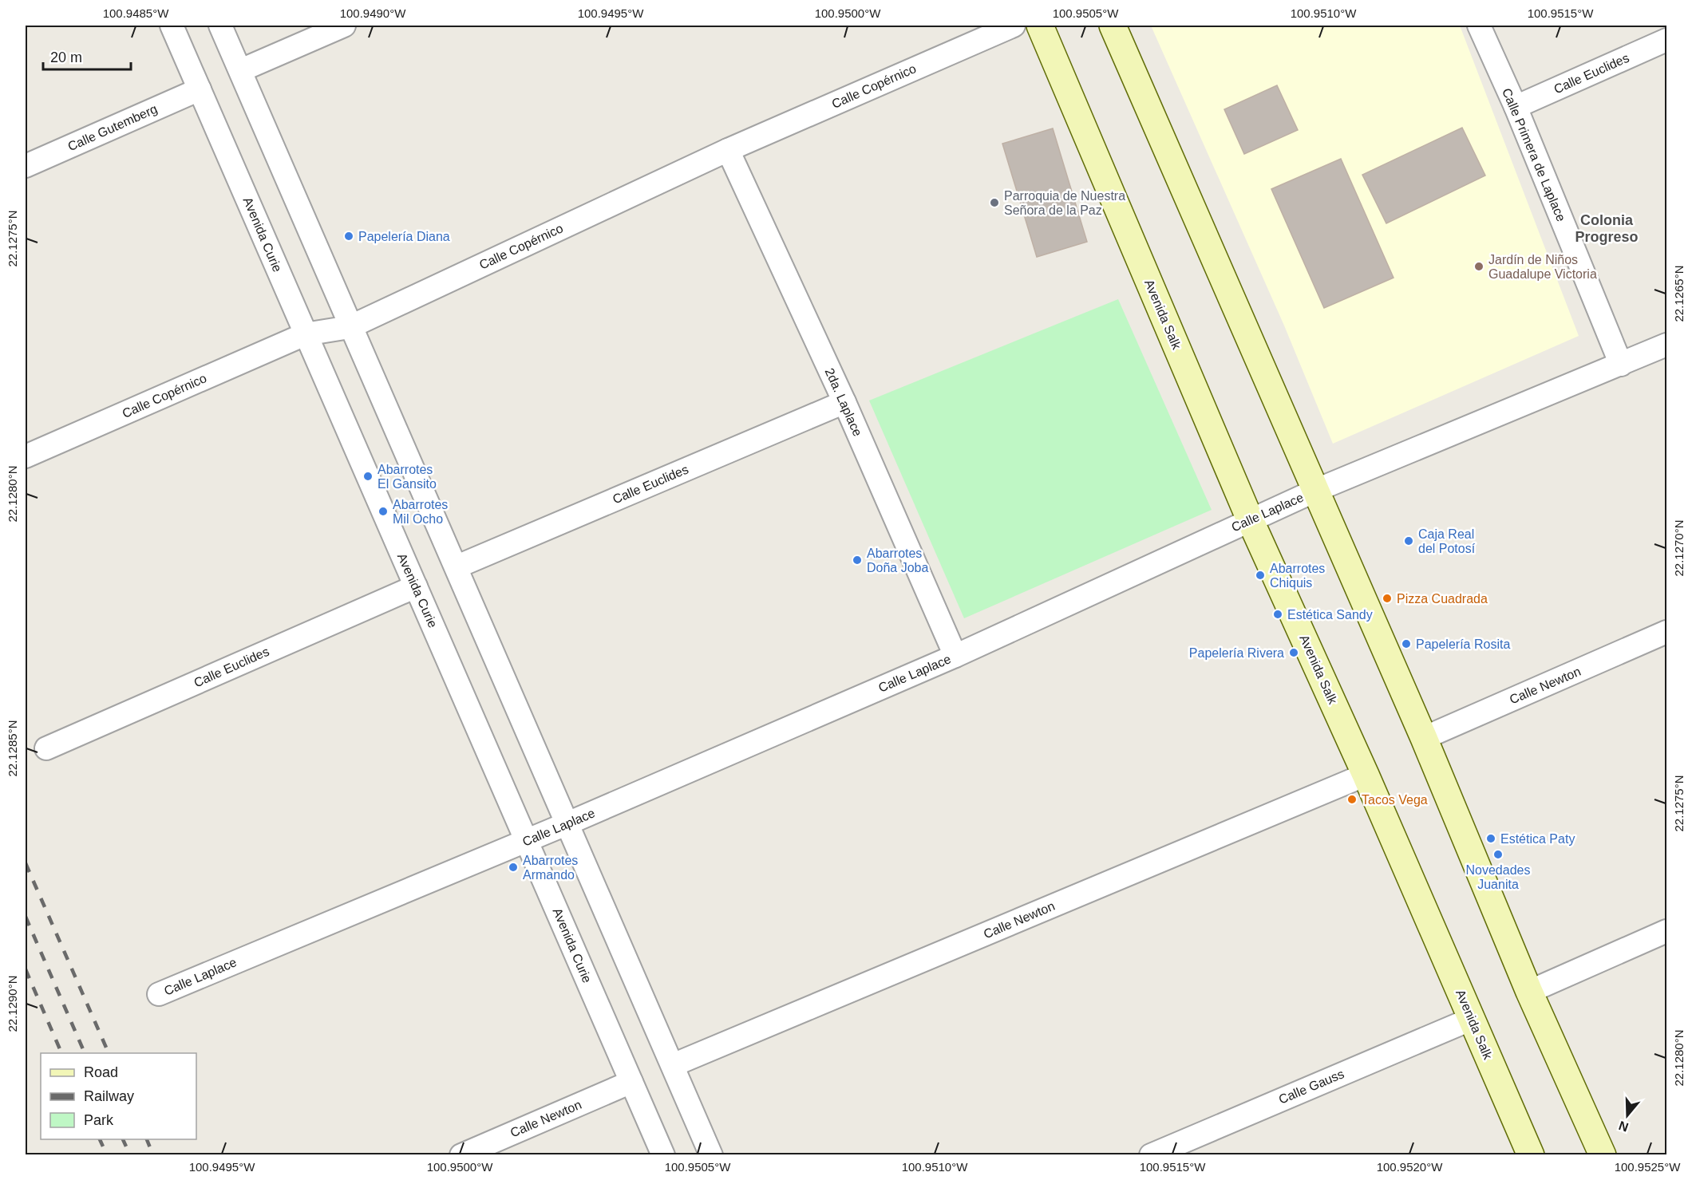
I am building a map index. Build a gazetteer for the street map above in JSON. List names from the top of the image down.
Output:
{
  "streets": {
    "main road": ["Avenida Salk"],
    "street": [
      "Calle Euclides",
      "Calle Copérnico",
      "Calle Gutemberg",
      "Calle Primera de Laplace",
      "Avenida Curie",
      "2da. Laplace",
      "Calle Laplace",
      "Calle Newton",
      "Calle Gauss"
    ]
  },
  "crossings": [
    ["Calle Euclides", "Calle Primera de Laplace"],
    ["Calle Euclides", "Avenida Curie"],
    ["Calle Euclides", "2da. Laplace"],
    ["Calle Copérnico", "Avenida Curie"],
    ["Calle Copérnico", "2da. Laplace"],
    ["Calle Gutemberg", "Avenida Curie"],
    ["Calle Primera de Laplace", "Calle Laplace"],
    ["Avenida Curie", "Calle Laplace"],
    ["Avenida Curie", "Calle Newton"],
    ["Avenida Salk", "Calle Laplace"],
    ["Avenida Salk", "Calle Newton"],
    ["Avenida Salk", "Calle Gauss"],
    ["2da. Laplace", "Calle Laplace"]
  ],
  "districts": ["Colonia Progreso"],
  "places": [
    "Parroquia de Nuestra Señora de la Paz",
    "Papelería Diana",
    "Jardín de Niños Guadalupe Victoria",
    "Abarrotes El Gansito",
    "Abarrotes Mil Ocho",
    "Caja Real del Potosí",
    "Abarrotes Doña Joba",
    "Abarrotes Chiquis",
    "Pizza Cuadrada",
    "Estética Sandy",
    "Papelería Rosita",
    "Papelería Rivera",
    "Tacos Vega",
    "Estética Paty",
    "Novedades Juanita",
    "Abarrotes Armando"
  ],
  "legend": ["Road", "Railway", "Park"],
  "scale_bar": "20 m",
  "north": "bottom",
  "coordinates": [
    "100.9485°W",
    "100.9490°W",
    "100.9495°W",
    "100.9500°W",
    "100.9505°W",
    "100.9510°W",
    "100.9515°W",
    "22.1275°N",
    "22.1265°N",
    "22.1280°N",
    "22.1270°N",
    "22.1285°N",
    "22.1290°N",
    "100.9520°W",
    "100.9525°W"
  ]
}
